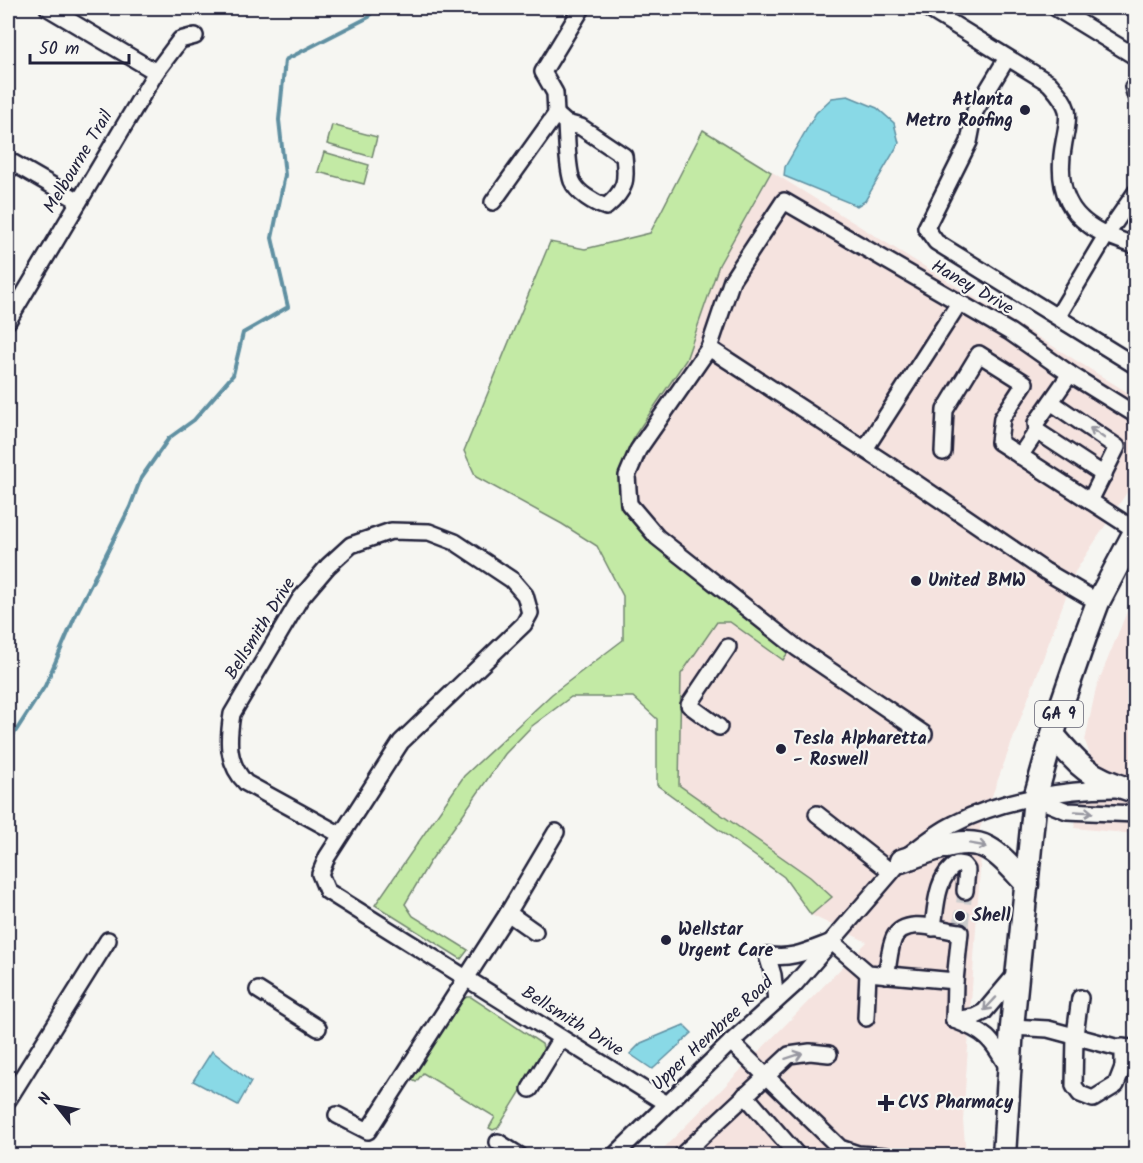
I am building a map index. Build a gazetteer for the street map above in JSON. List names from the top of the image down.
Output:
{
  "streets": {
    "highway": ["GA 9"],
    "street": [
      "Melbourne Trail",
      "Haney Drive",
      "Bellsmith Drive",
      "Upper Hembree Road"
    ]
  },
  "crossings": [
    ["Bellsmith Drive", "Upper Hembree Road"],
    ["GA 9", "Upper Hembree Road"]
  ],
  "places": {
    "other": [
      "Atlanta Metro Roofing",
      "United BMW",
      "Tesla Alpharetta - Roswell",
      "Shell",
      "Wellstar Urgent Care"
    ],
    "health": ["CVS Pharmacy"]
  },
  "scale_bar": "50 m",
  "north": "top left"
}
